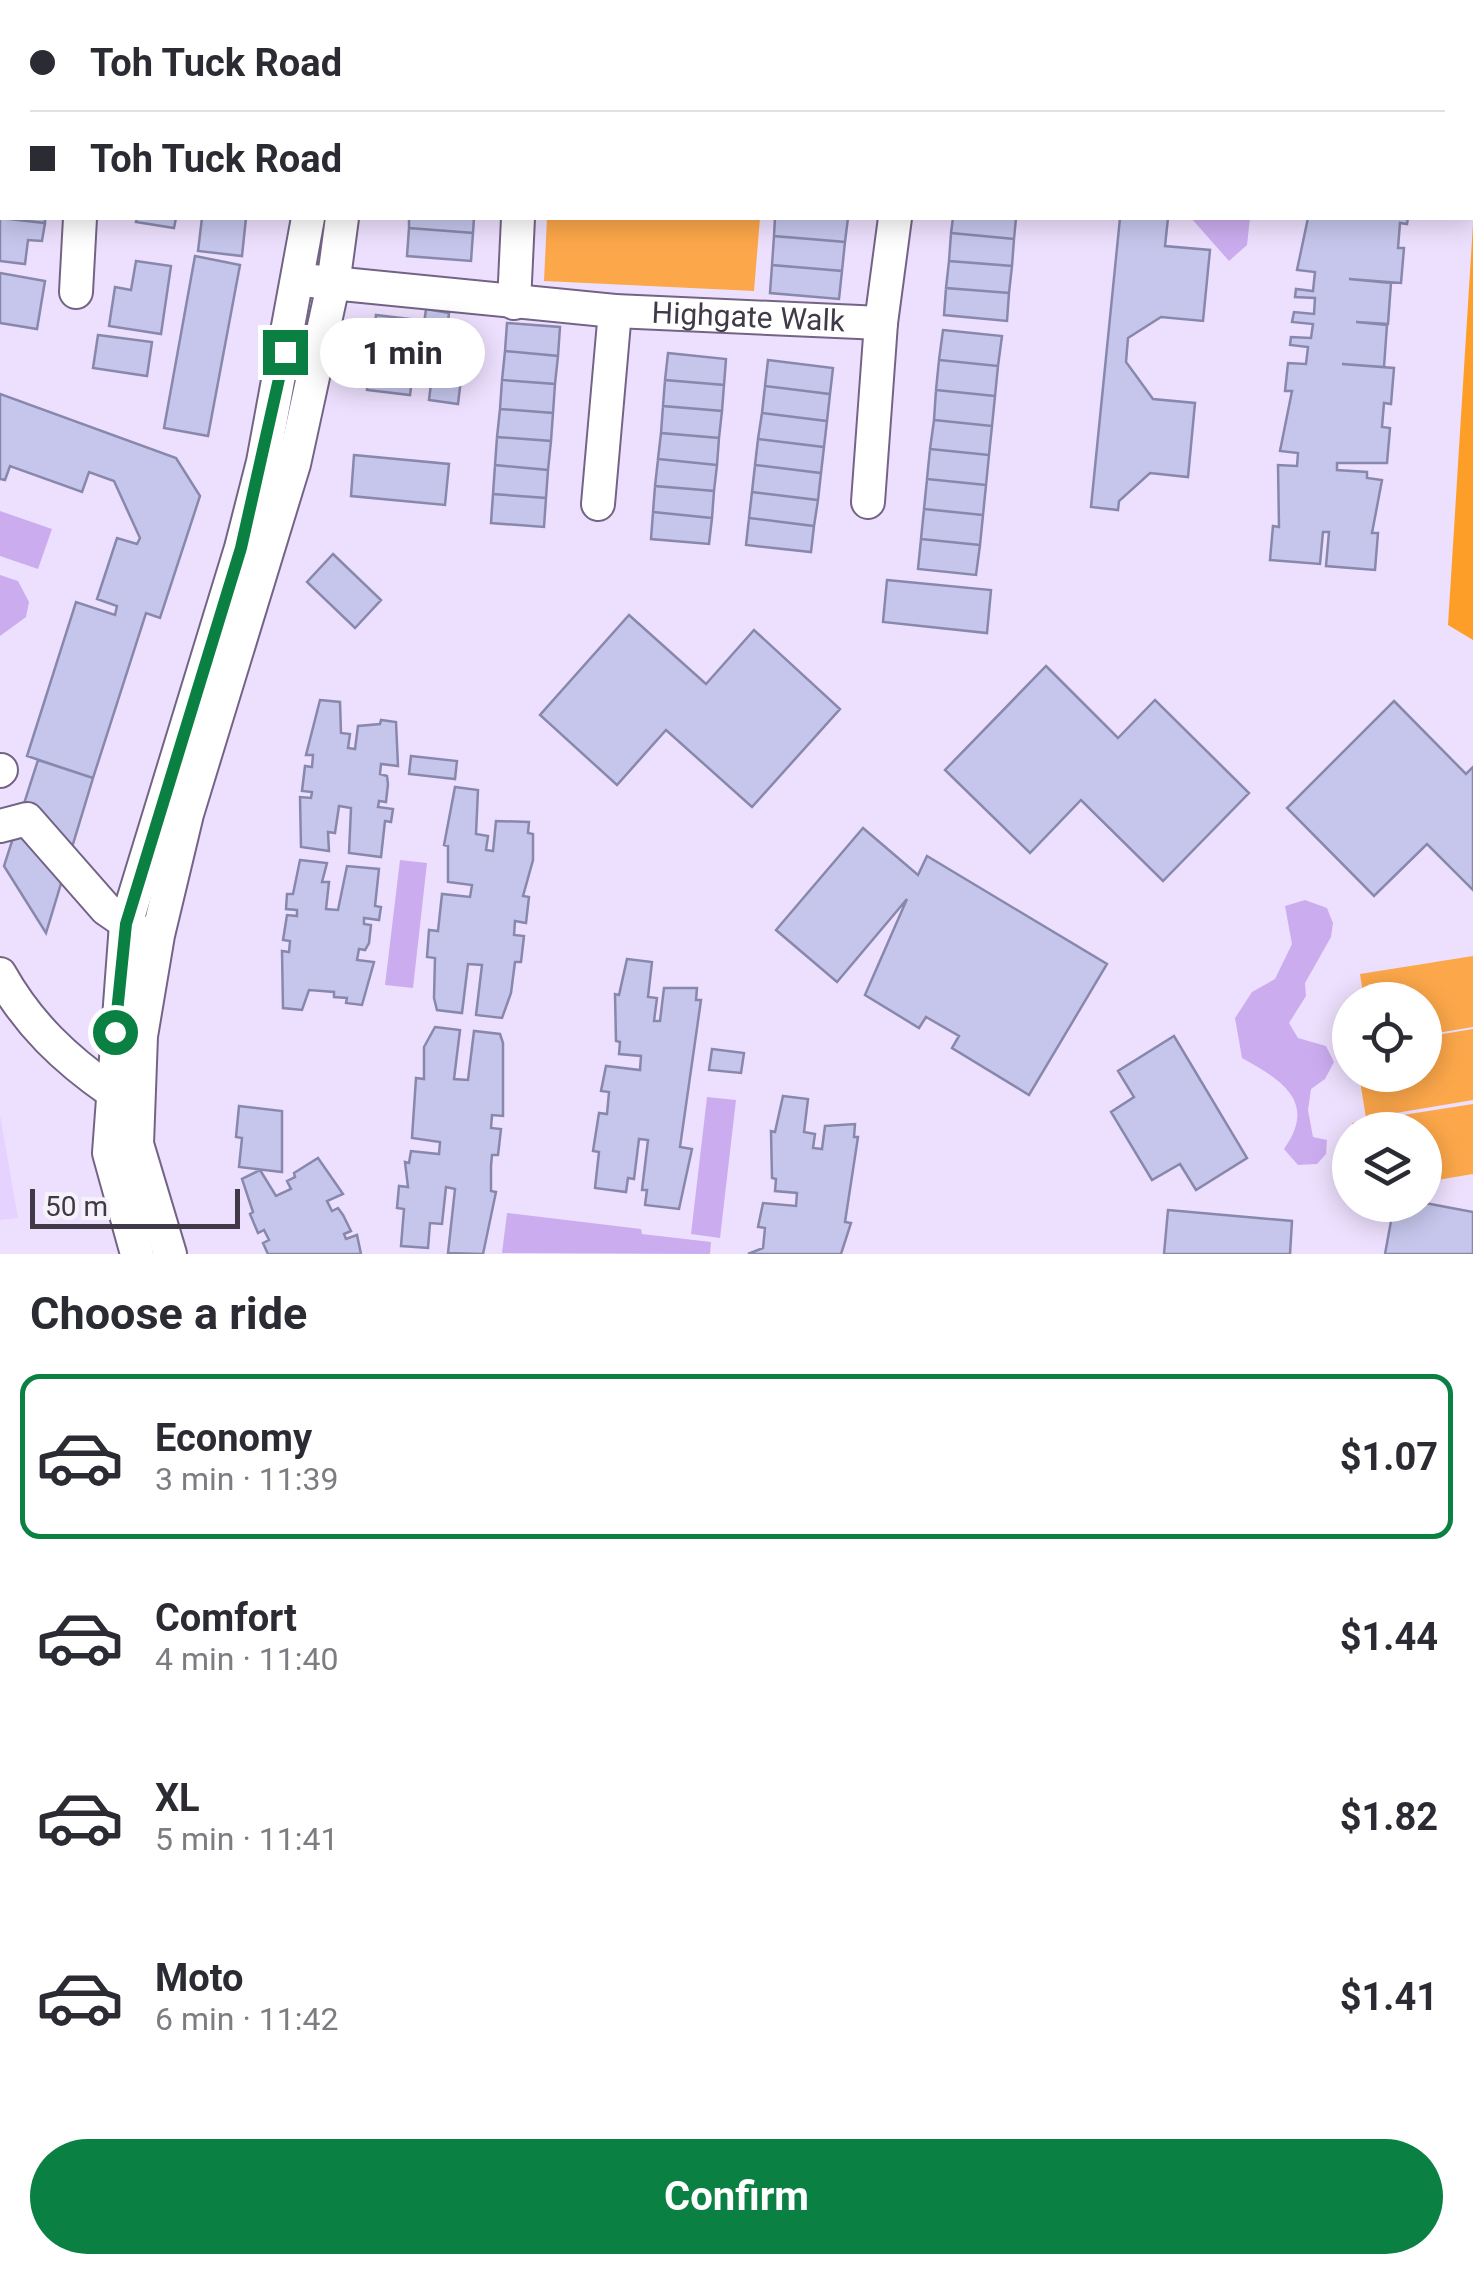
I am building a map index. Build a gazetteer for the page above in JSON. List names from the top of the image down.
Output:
{
  "streets": {
    "street": ["Highgate Walk"]
  },
  "scale_bar": "50 m",
  "page": {
    "banner": ["Toh Tuck Road", "Toh Tuck Road"],
    "bubble": "1 min",
    "scale": "50 m",
    "heading": "Choose a ride",
    "list": [
      {
        "name": "Economy",
        "note": "3 min · 11:39",
        "value": "$1.07"
      },
      {
        "name": "Comfort",
        "note": "4 min · 11:40",
        "value": "$1.44"
      },
      {
        "name": "XL",
        "note": "5 min · 11:41",
        "value": "$1.82"
      },
      {
        "name": "Moto",
        "note": "6 min · 11:42",
        "value": "$1.41"
      }
    ],
    "buttons": "Confirm"
  }
}
